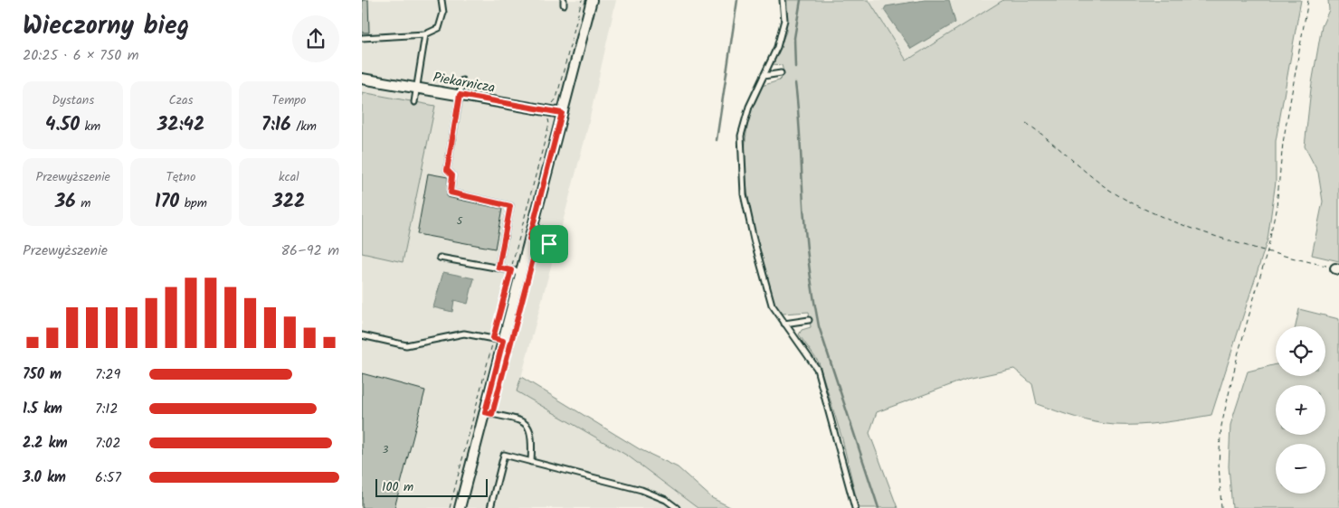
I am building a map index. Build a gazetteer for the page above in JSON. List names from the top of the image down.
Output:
{
  "streets": {
    "street": ["Piekarnicza"]
  },
  "house_numbers": ["5", "3"],
  "scale_bar": "100 m",
  "page": {
    "heading": ["Wieczorny bieg", "20:25 · 6 × 750 m"],
    "stats": [
      ["Dystans", "4.50 km"],
      ["Czas", "32:42"],
      ["Tempo", "7:16 /km"],
      ["Przewyższenie", "36 m"],
      ["Tętno", "170 bpm"],
      ["kcal", "322"]
    ],
    "chart": ["Przewyższenie", "86–92 m"],
    "map_buttons": ["+", "−"],
    "list": [
      {
        "name": "750 m",
        "note": "7:29"
      },
      {
        "name": "1.5 km",
        "note": "7:12"
      },
      {
        "name": "2.2 km",
        "note": "7:02"
      },
      {
        "name": "3.0 km",
        "note": "6:57"
      }
    ],
    "scale": "100 m"
  }
}
